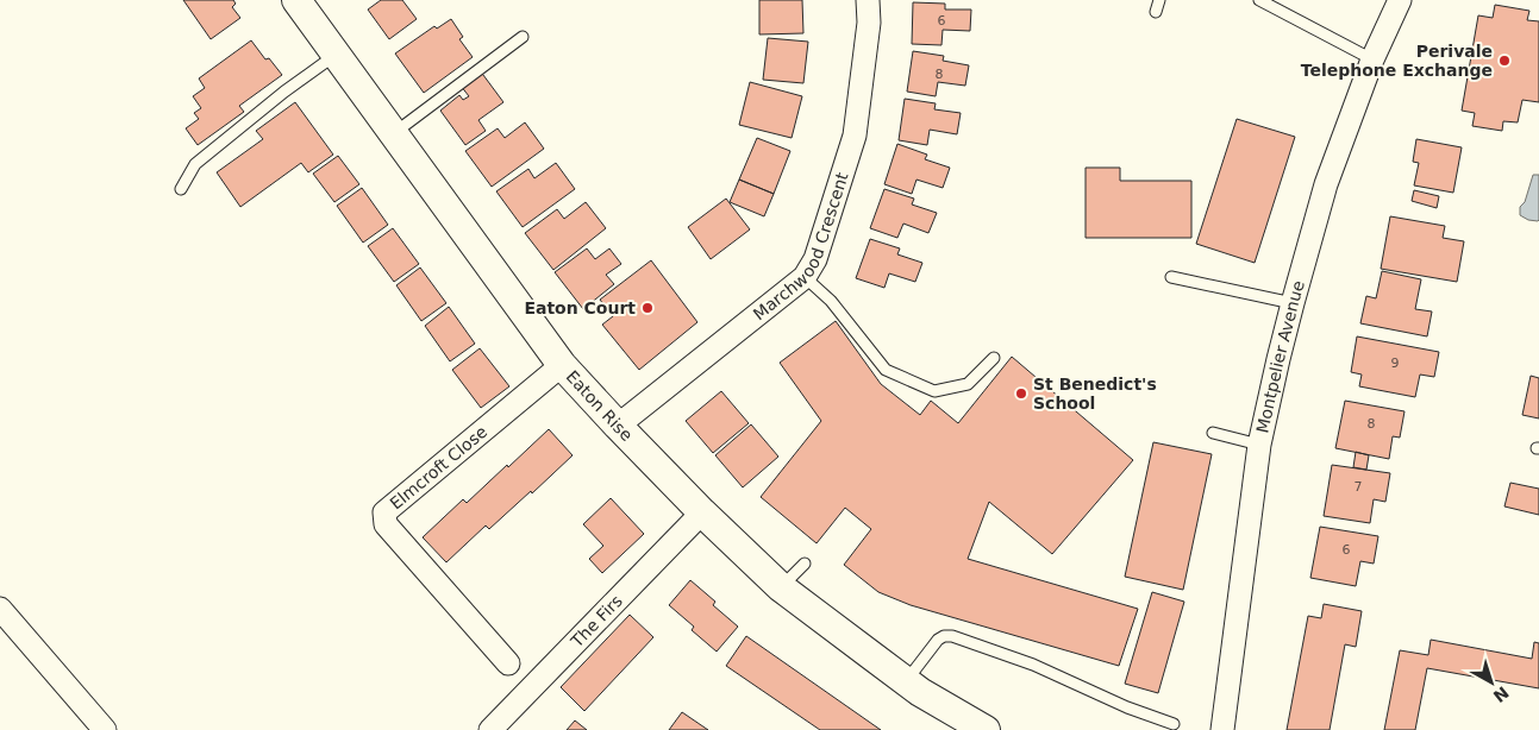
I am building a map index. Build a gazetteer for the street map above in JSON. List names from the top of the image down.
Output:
{
  "streets": {
    "street": [
      "Marchwood Crescent",
      "Montpelier Avenue",
      "Eaton Rise",
      "Elmcroft Close",
      "The Firs"
    ]
  },
  "crossings": [
    ["Marchwood Crescent", "Eaton Rise"],
    ["Eaton Rise", "Elmcroft Close"],
    ["Eaton Rise", "The Firs"]
  ],
  "places": ["Perivale Telephone Exchange", "Eaton Court", "St Benedict's School"],
  "house_numbers": [
    "6",
    "8",
    "9",
    "8",
    "7",
    "6"
  ],
  "north": "bottom right"
}
